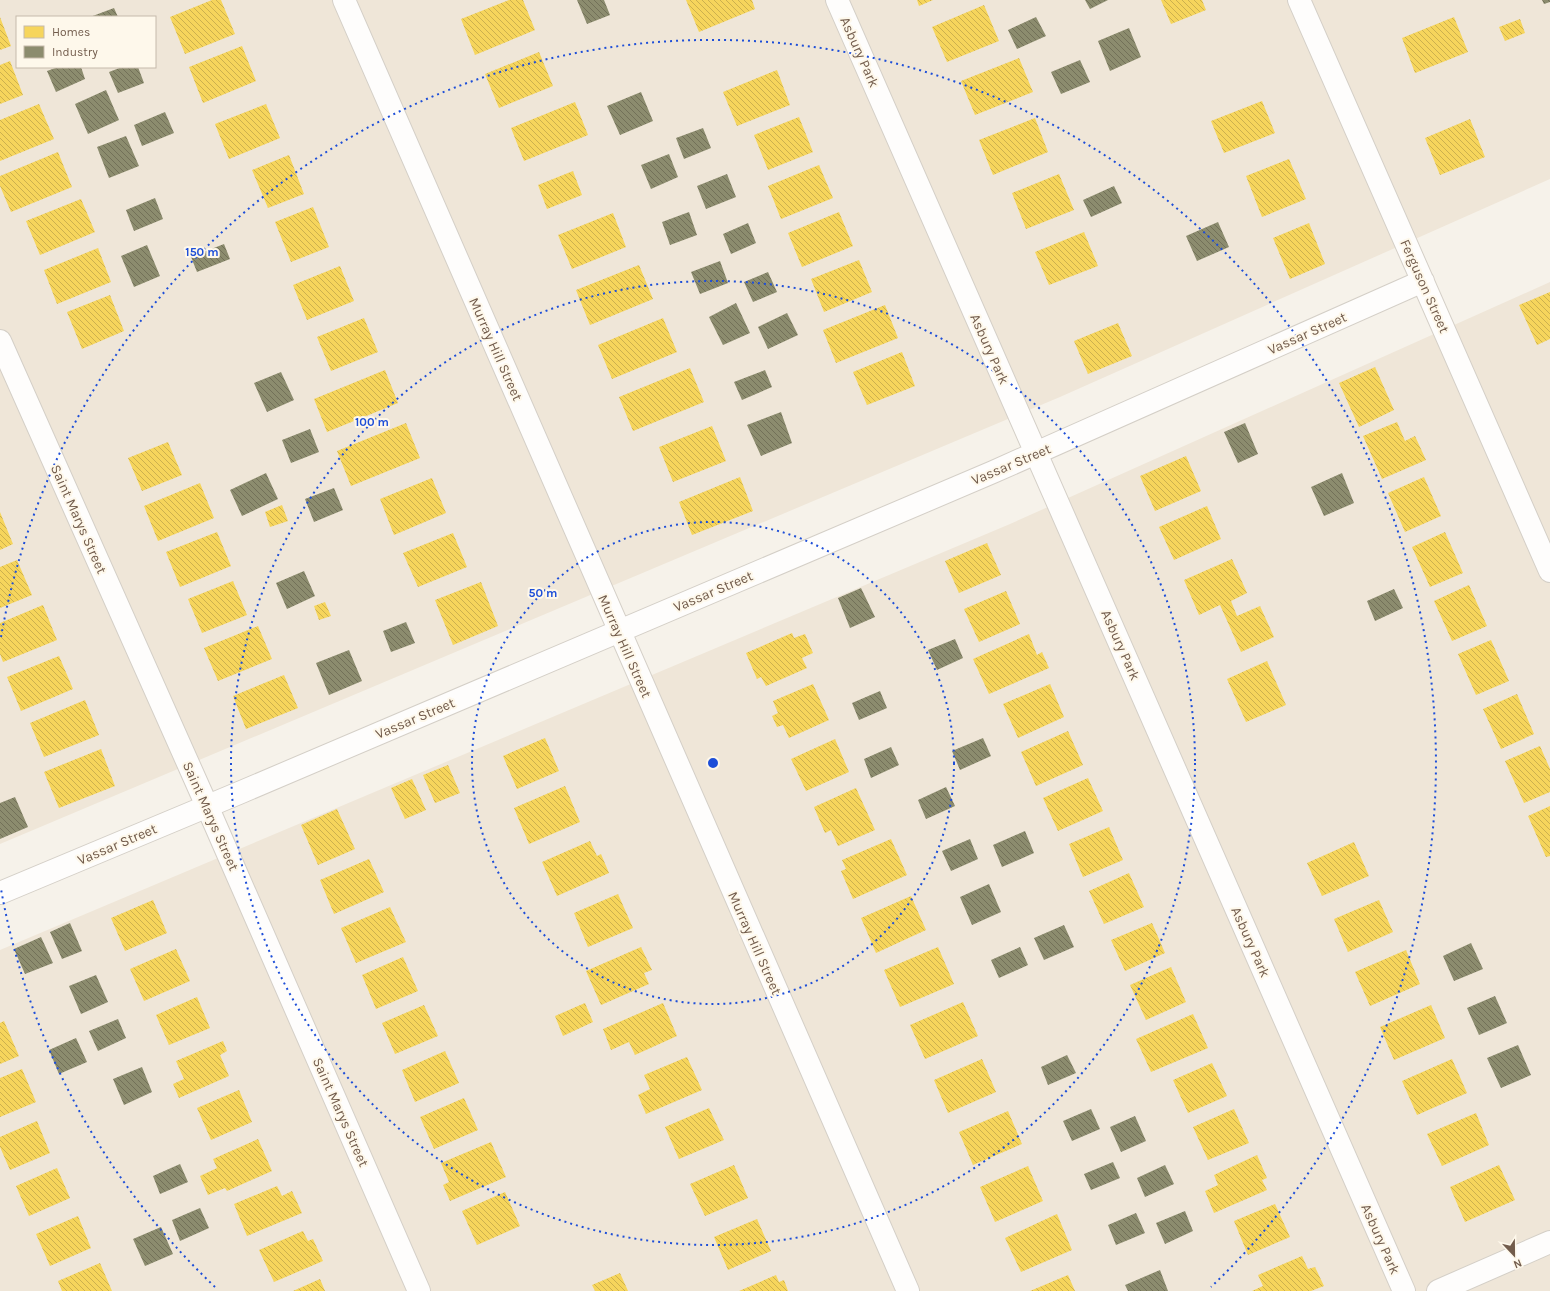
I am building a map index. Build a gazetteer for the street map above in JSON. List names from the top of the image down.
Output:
{
  "streets": {
    "street": [
      "Asbury Park",
      "Ferguson Street",
      "Vassar Street",
      "Murray Hill Street",
      "Saint Marys Street"
    ]
  },
  "crossings": [
    ["Asbury Park", "Vassar Street"],
    ["Ferguson Street", "Vassar Street"],
    ["Vassar Street", "Murray Hill Street"],
    ["Vassar Street", "Saint Marys Street"]
  ],
  "legend": ["Homes", "Industry"],
  "north": "bottom",
  "rings": ["150 m", "100 m", "50 m"]
}
